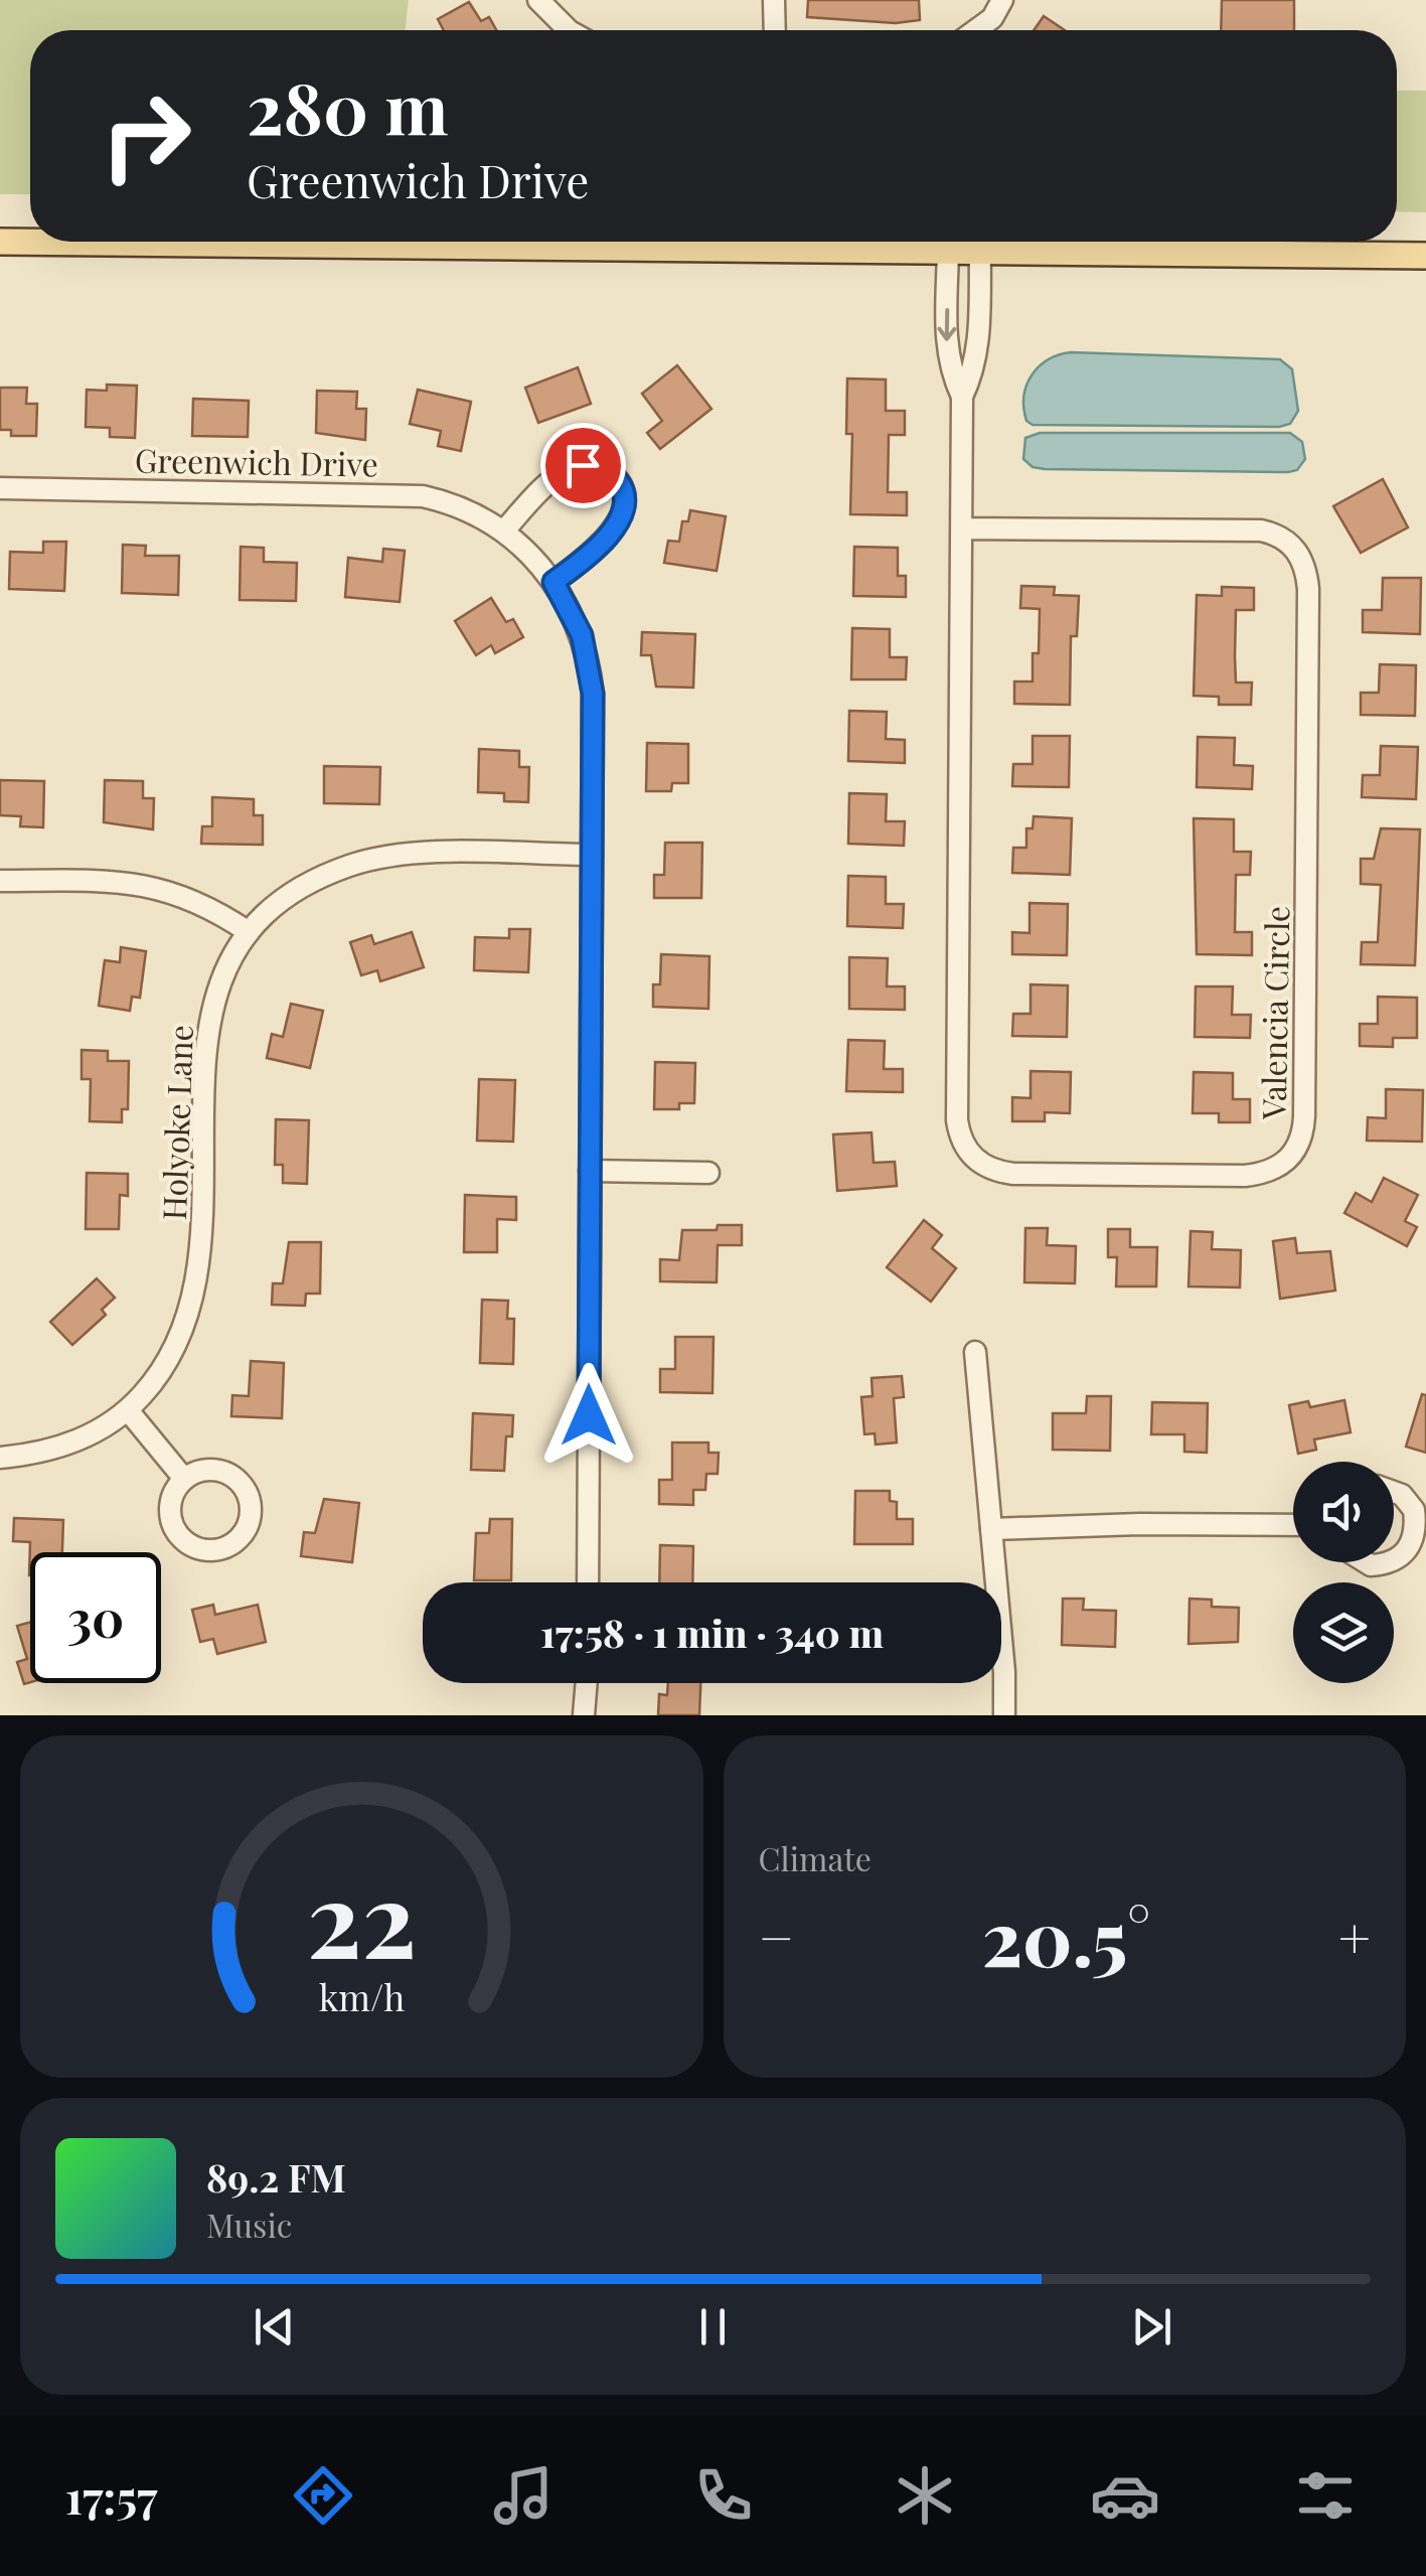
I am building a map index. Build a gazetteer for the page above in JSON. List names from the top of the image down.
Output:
{
  "streets": {
    "street": ["Greenwich Drive", "Valencia Circle", "Holyoke Lane"]
  },
  "crossings": [
    ["Greenwich Drive", "Holyoke Lane"]
  ],
  "page": {
    "turn": ["280 m", "Greenwich Drive"],
    "limit": "30",
    "trip": "17:58 · 1 min · 340 m",
    "tile": "Climate",
    "heat": ["−", "20.5°", "+"],
    "song": ["89.2 FM", "Music"],
    "tabs": "17:57",
    "gauge": ["22", "km/h"]
  }
}
